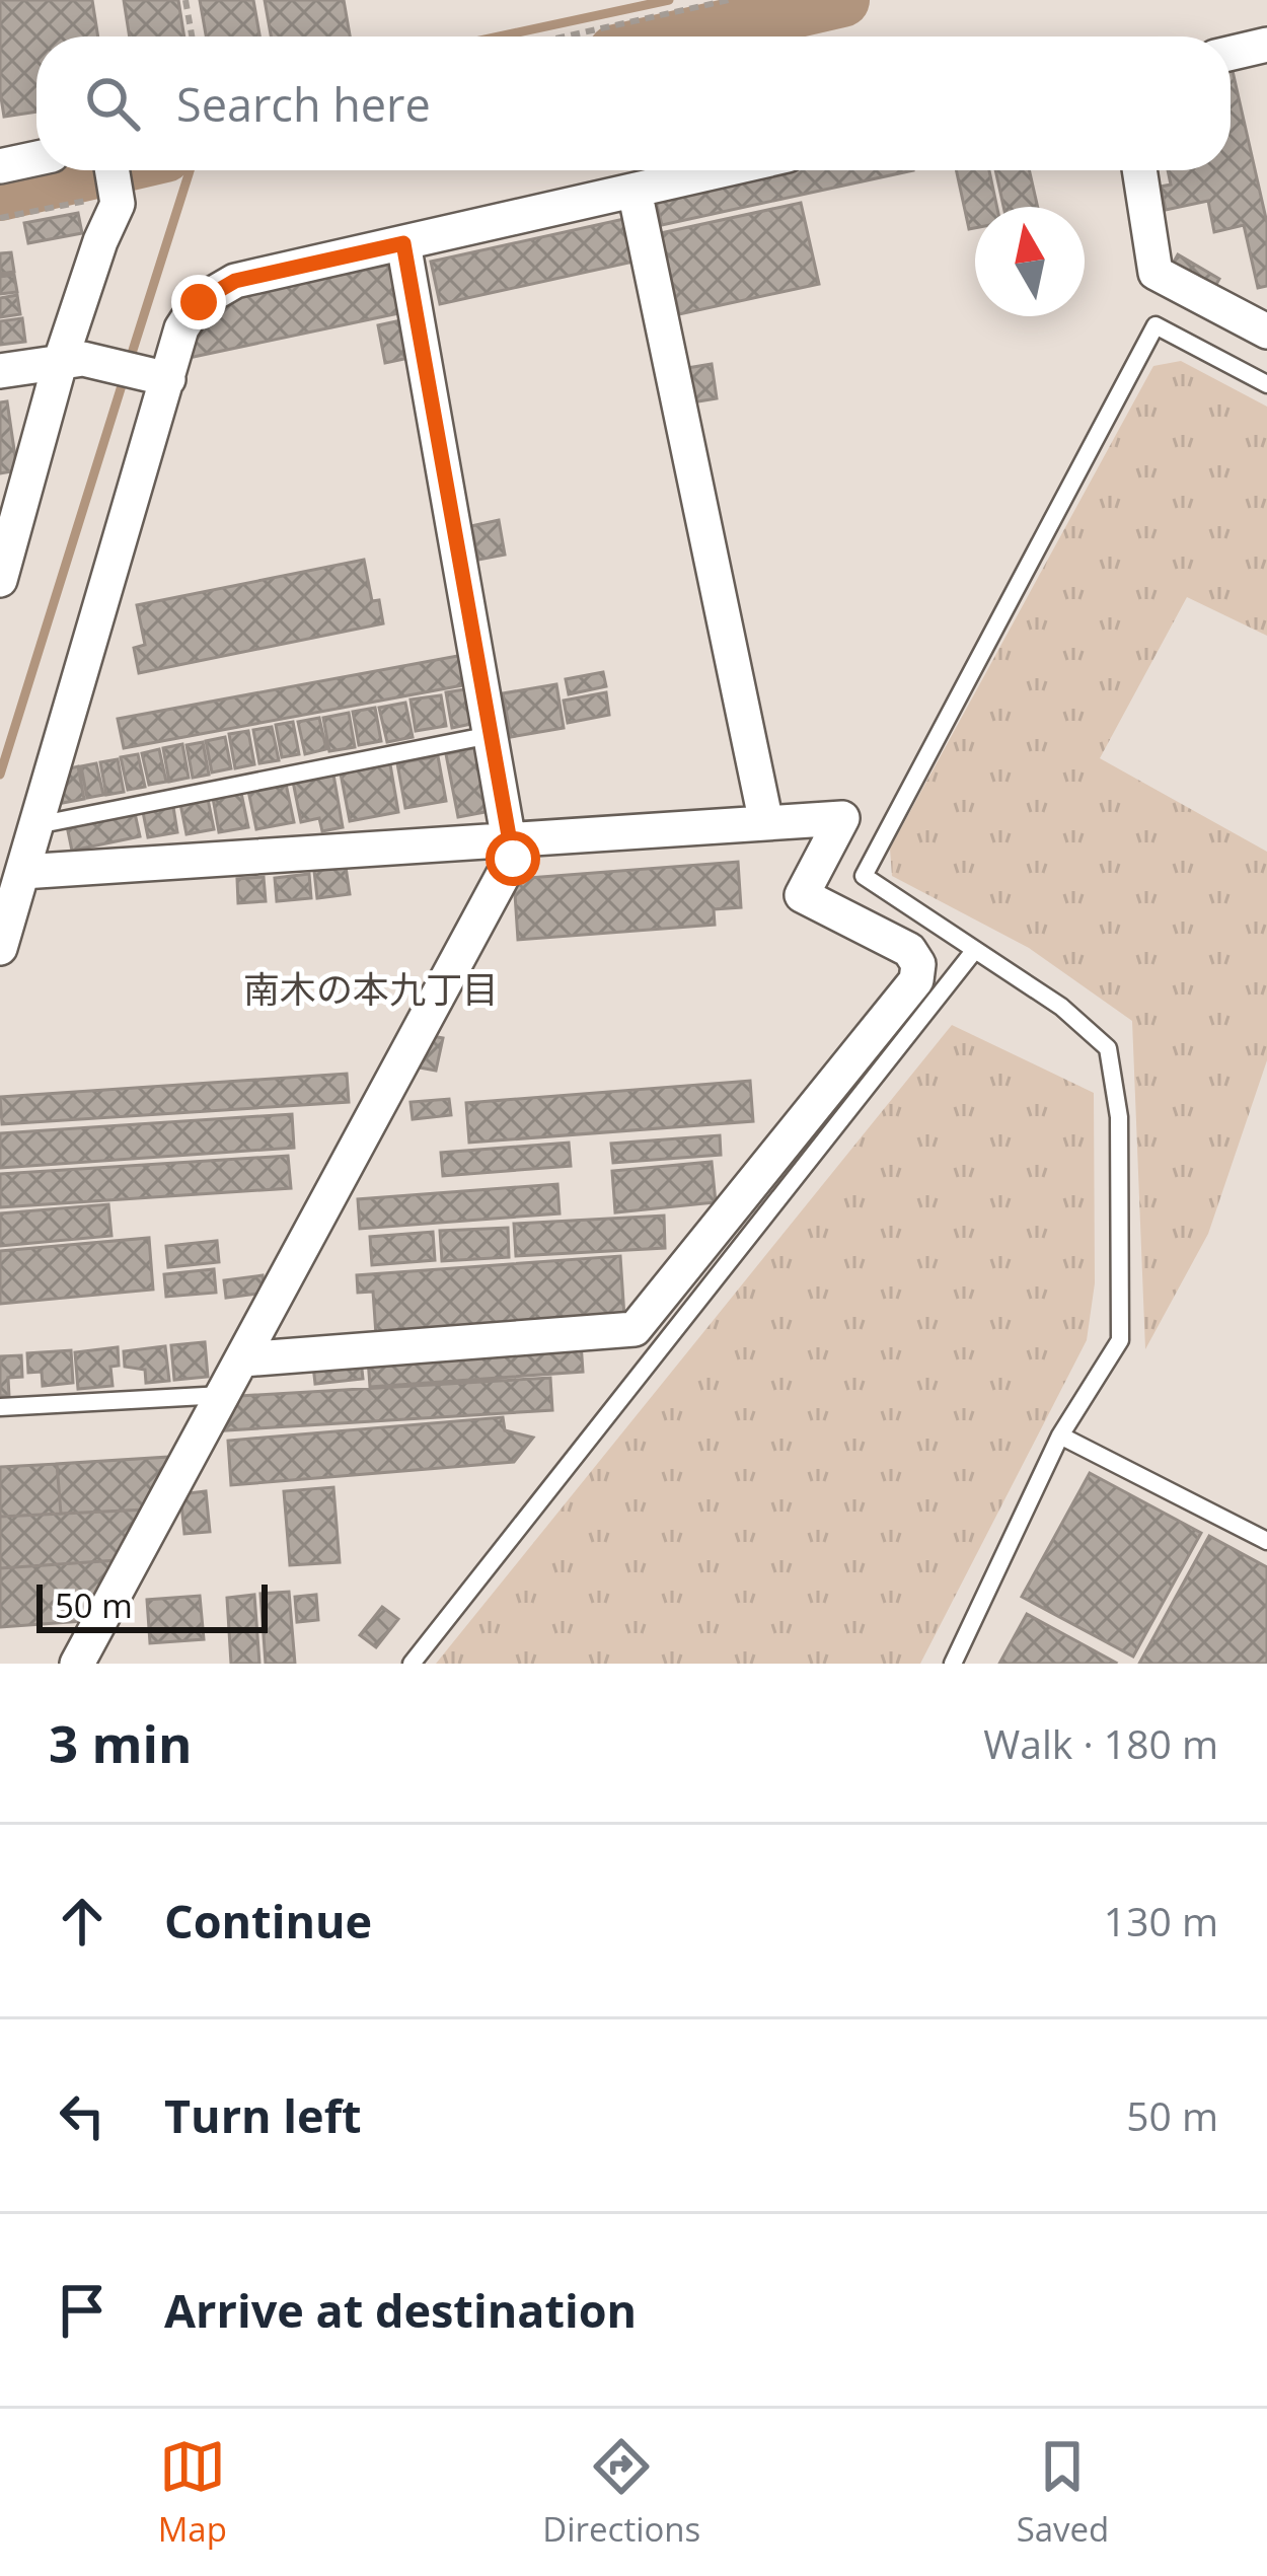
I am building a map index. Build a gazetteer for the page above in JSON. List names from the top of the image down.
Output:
{
  "districts": ["南木の本九丁目"],
  "scale_bar": "50 m",
  "north": "top",
  "page": {
    "search": "Search here",
    "scale": "50 m",
    "heading": ["3 min", "Walk · 180 m"],
    "list": [
      ["Continue", "130 m"],
      ["Turn left", "50 m"],
      "Arrive at destination"
    ],
    "nav": ["Map", "Directions", "Saved"]
  }
}
